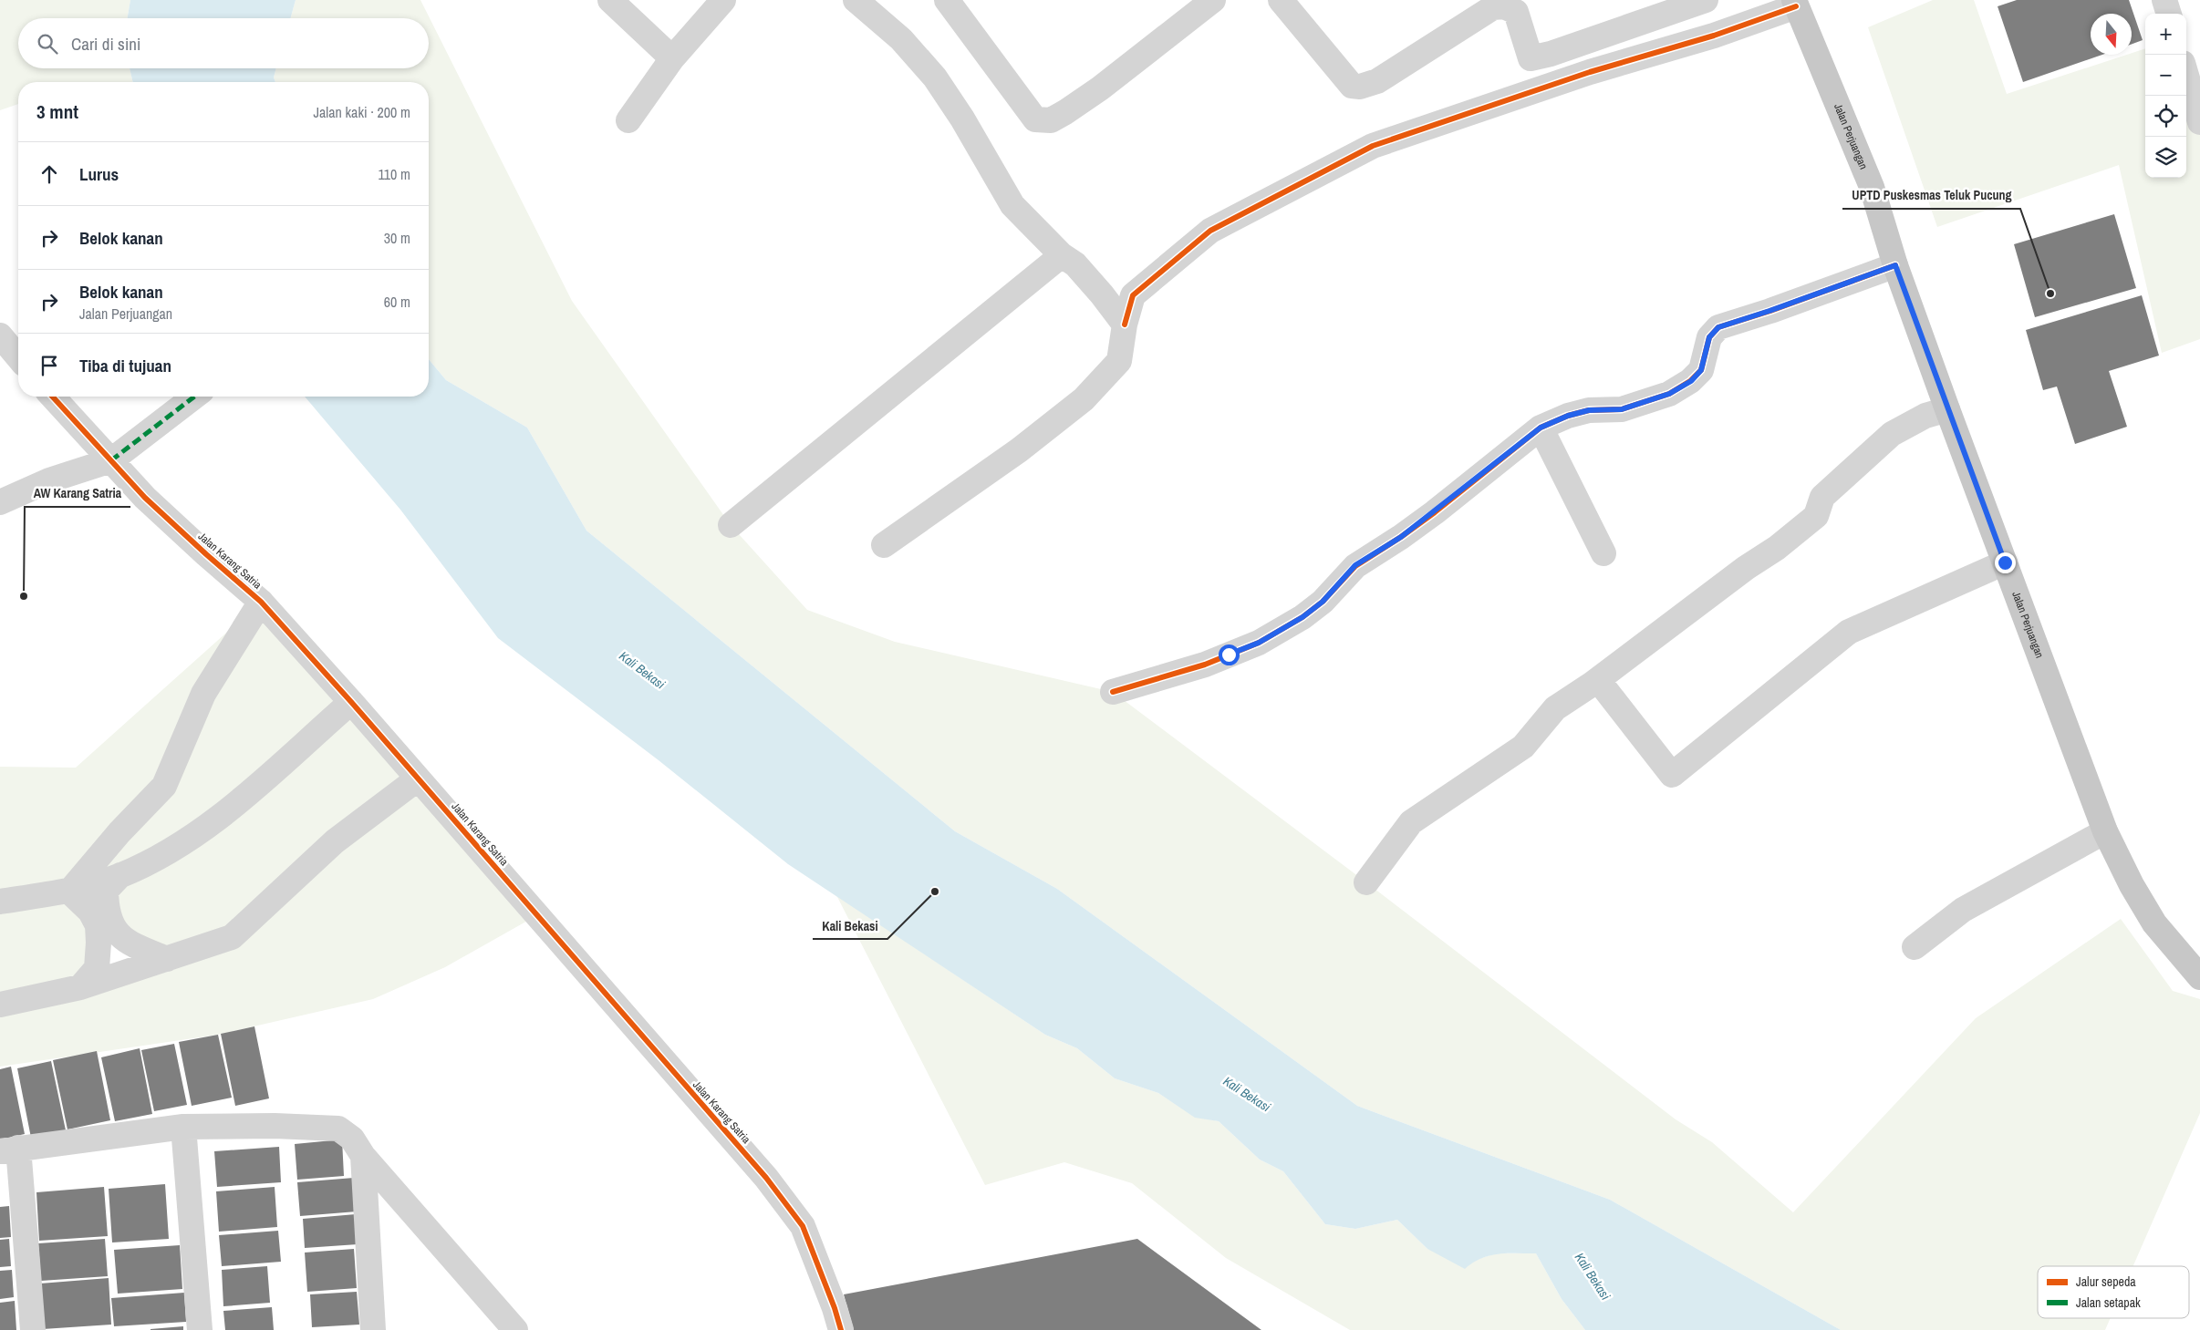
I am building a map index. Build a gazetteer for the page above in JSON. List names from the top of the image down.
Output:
{
  "streets": {
    "main road": ["Jalan Perjuangan"],
    "street": ["Jalan Karang Satria"]
  },
  "water": ["Kali Bekasi"],
  "places": ["UPTD Puskesmas Teluk Pucung", "AW Karang Satria", "Kali Bekasi"],
  "legend": ["Jalur sepeda", "Jalan setapak"],
  "north": "bottom",
  "page": {
    "map_buttons": ["+", "−"],
    "search": "Cari di sini",
    "heading": ["3 mnt", "Jalan kaki · 200 m"],
    "list": [
      ["Lurus", "110 m"],
      ["Belok kanan", "30 m"],
      ["Belok kanan", "Jalan Perjuangan", "60 m"],
      "Tiba di tujuan"
    ]
  }
}
